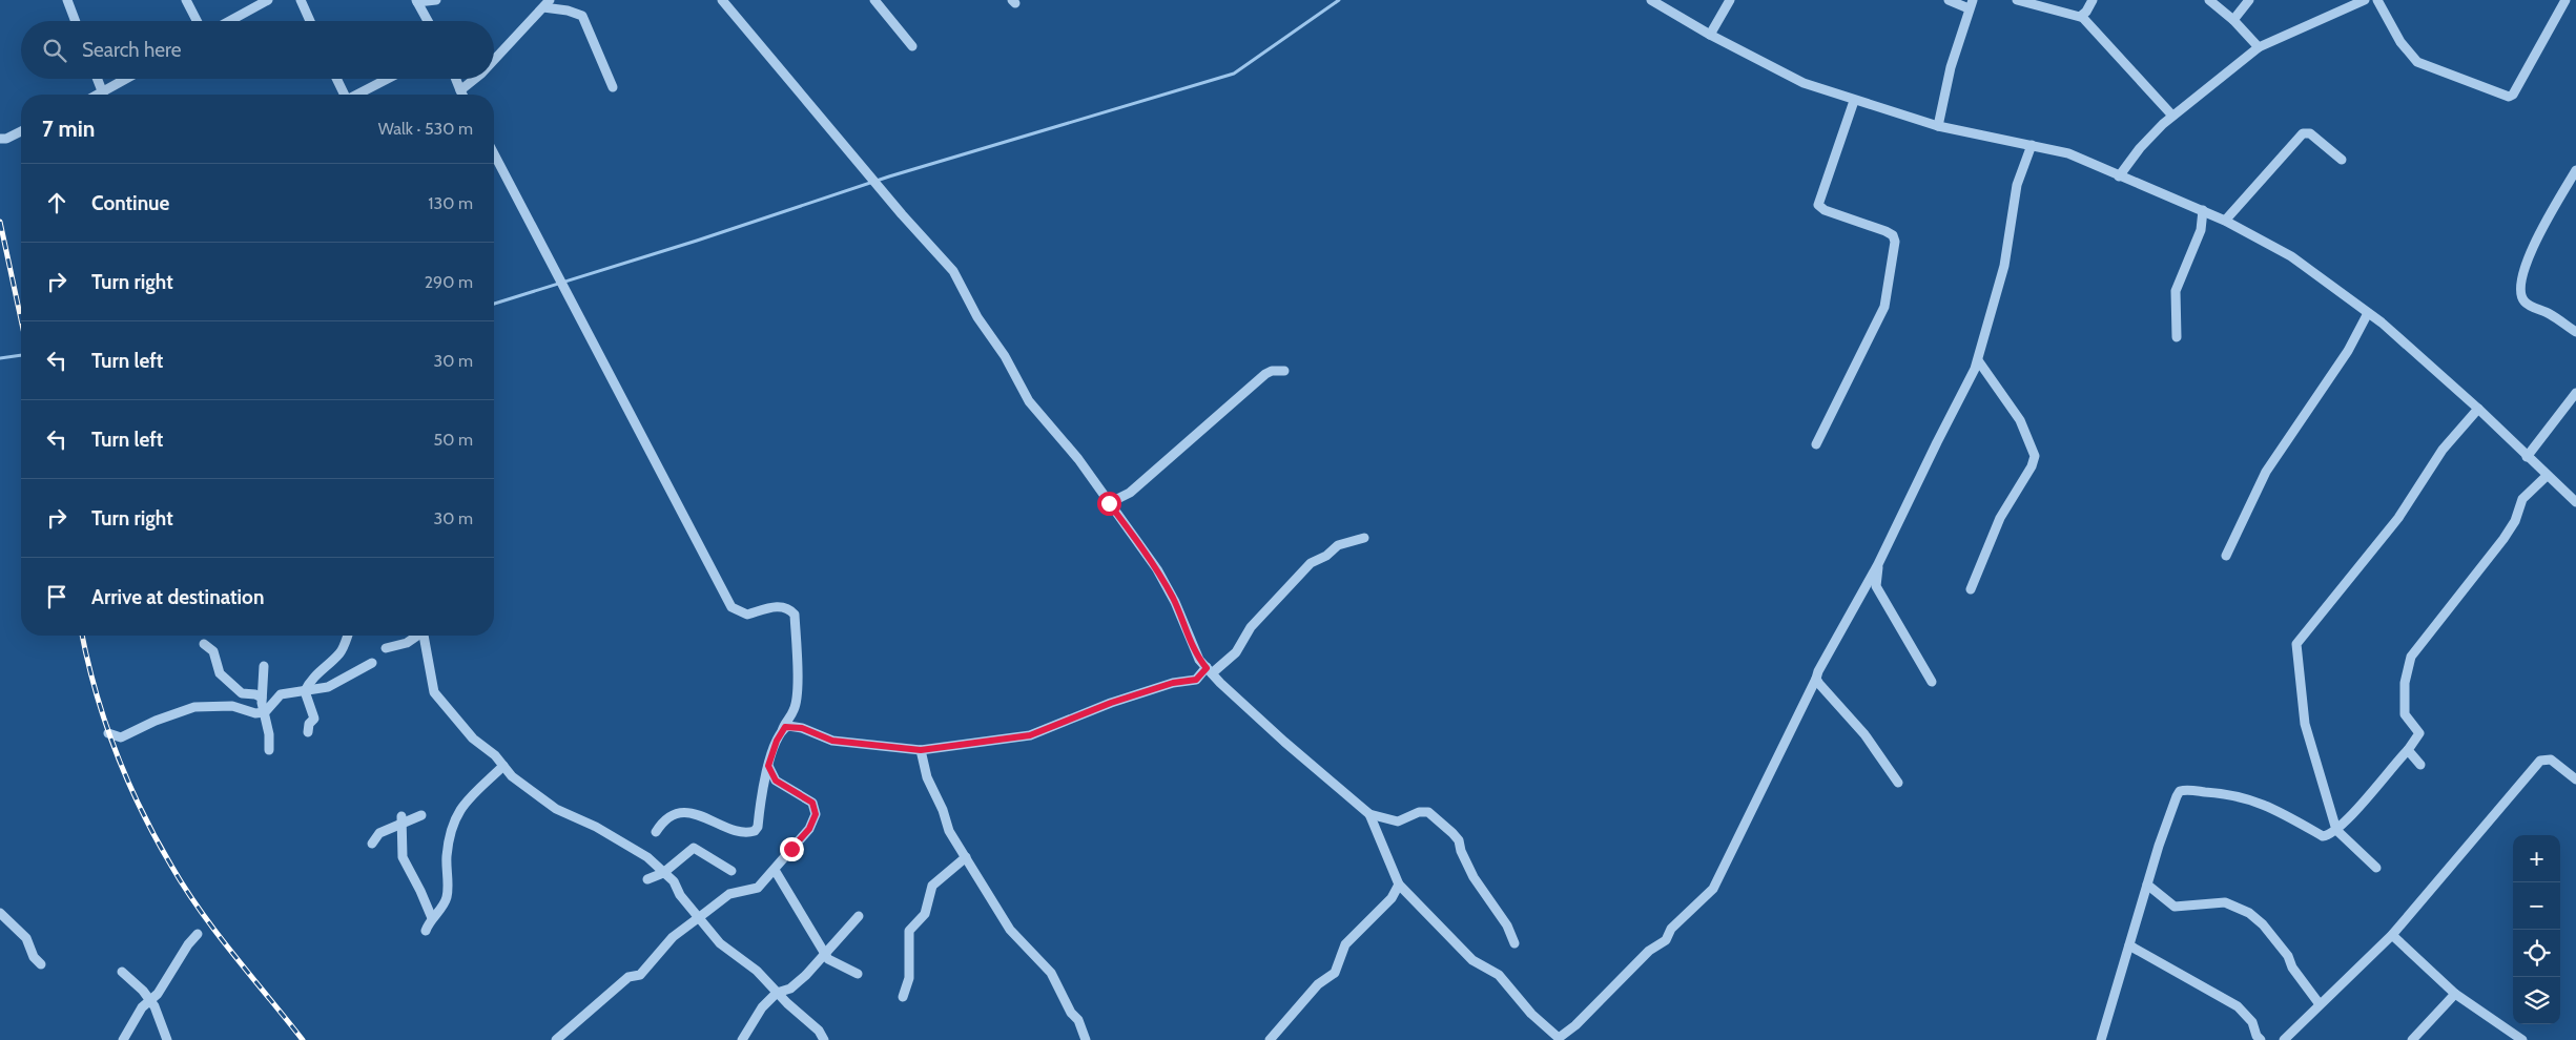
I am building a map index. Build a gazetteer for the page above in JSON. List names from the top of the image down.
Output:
{
  "page": {
    "search": "Search here",
    "heading": ["7 min", "Walk · 530 m"],
    "list": [
      ["Continue", "130 m"],
      ["Turn right", "290 m"],
      ["Turn left", "30 m"],
      ["Turn left", "50 m"],
      ["Turn right", "30 m"],
      "Arrive at destination"
    ],
    "map_buttons": ["+", "−"]
  }
}
